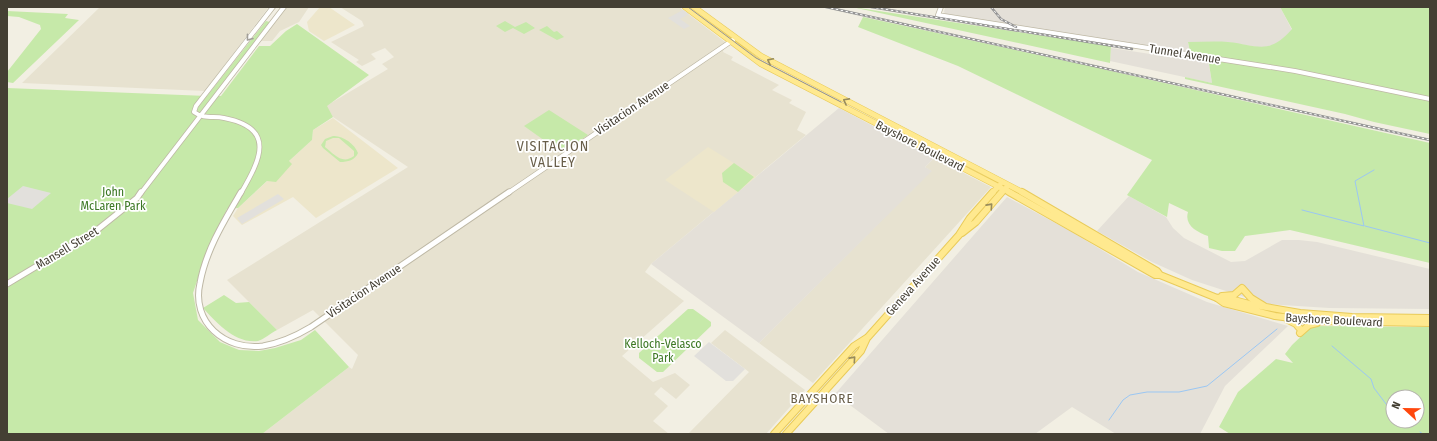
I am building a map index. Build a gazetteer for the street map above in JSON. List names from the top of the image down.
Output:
{
  "streets": {
    "main road": ["Bayshore Boulevard", "Geneva Avenue"],
    "street": ["Tunnel Avenue", "Visitacion Avenue", "Mansell Street"]
  },
  "crossings": [
    ["Visitacion Avenue", "Bayshore Boulevard"],
    ["Visitacion Avenue", "Mansell Street"],
    ["Bayshore Boulevard", "Geneva Avenue"]
  ],
  "districts": ["VISITACION VALLEY", "BAYSHORE"],
  "parks": ["John McLaren Park", "Kelloch-Velasco Park"],
  "north": "left"
}
